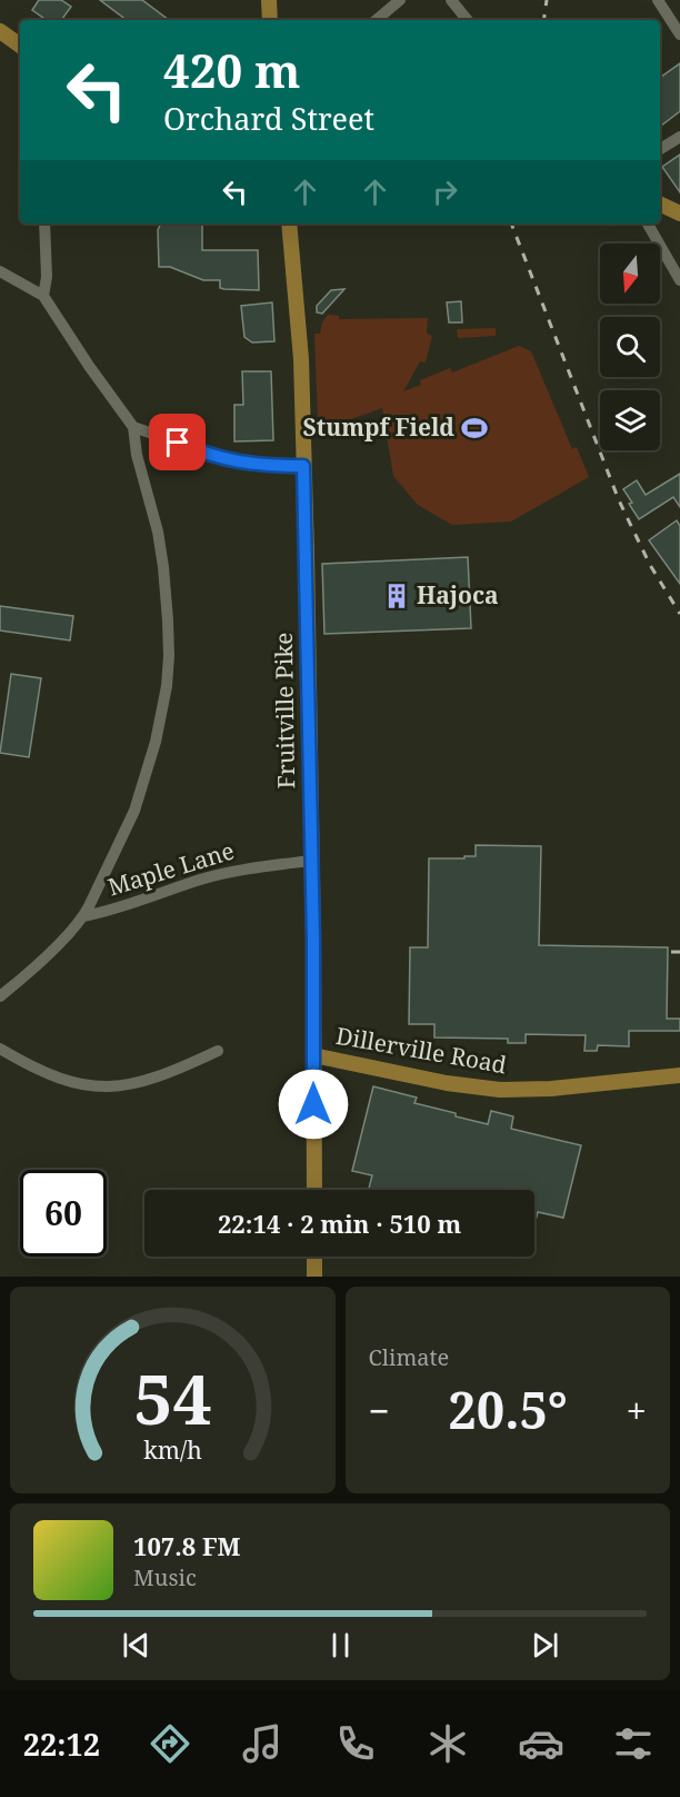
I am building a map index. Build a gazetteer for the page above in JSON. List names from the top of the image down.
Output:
{
  "streets": {
    "main road": ["Fruitville Pike", "Dillerville Road"],
    "street": ["Maple Lane"]
  },
  "crossings": [
    ["Fruitville Pike", "Maple Lane"],
    ["Fruitville Pike", "Dillerville Road"]
  ],
  "places": {
    "sports": ["Stumpf Field"],
    "building": ["Hajoca"]
  },
  "north": "bottom",
  "page": {
    "turn": ["420 m", "Orchard Street"],
    "limit": "60",
    "trip": "22:14 · 2 min · 510 m",
    "tile": "Climate",
    "heat": ["−", "20.5°", "+"],
    "song": ["107.8 FM", "Music"],
    "tabs": "22:12",
    "gauge": ["54", "km/h"]
  }
}
